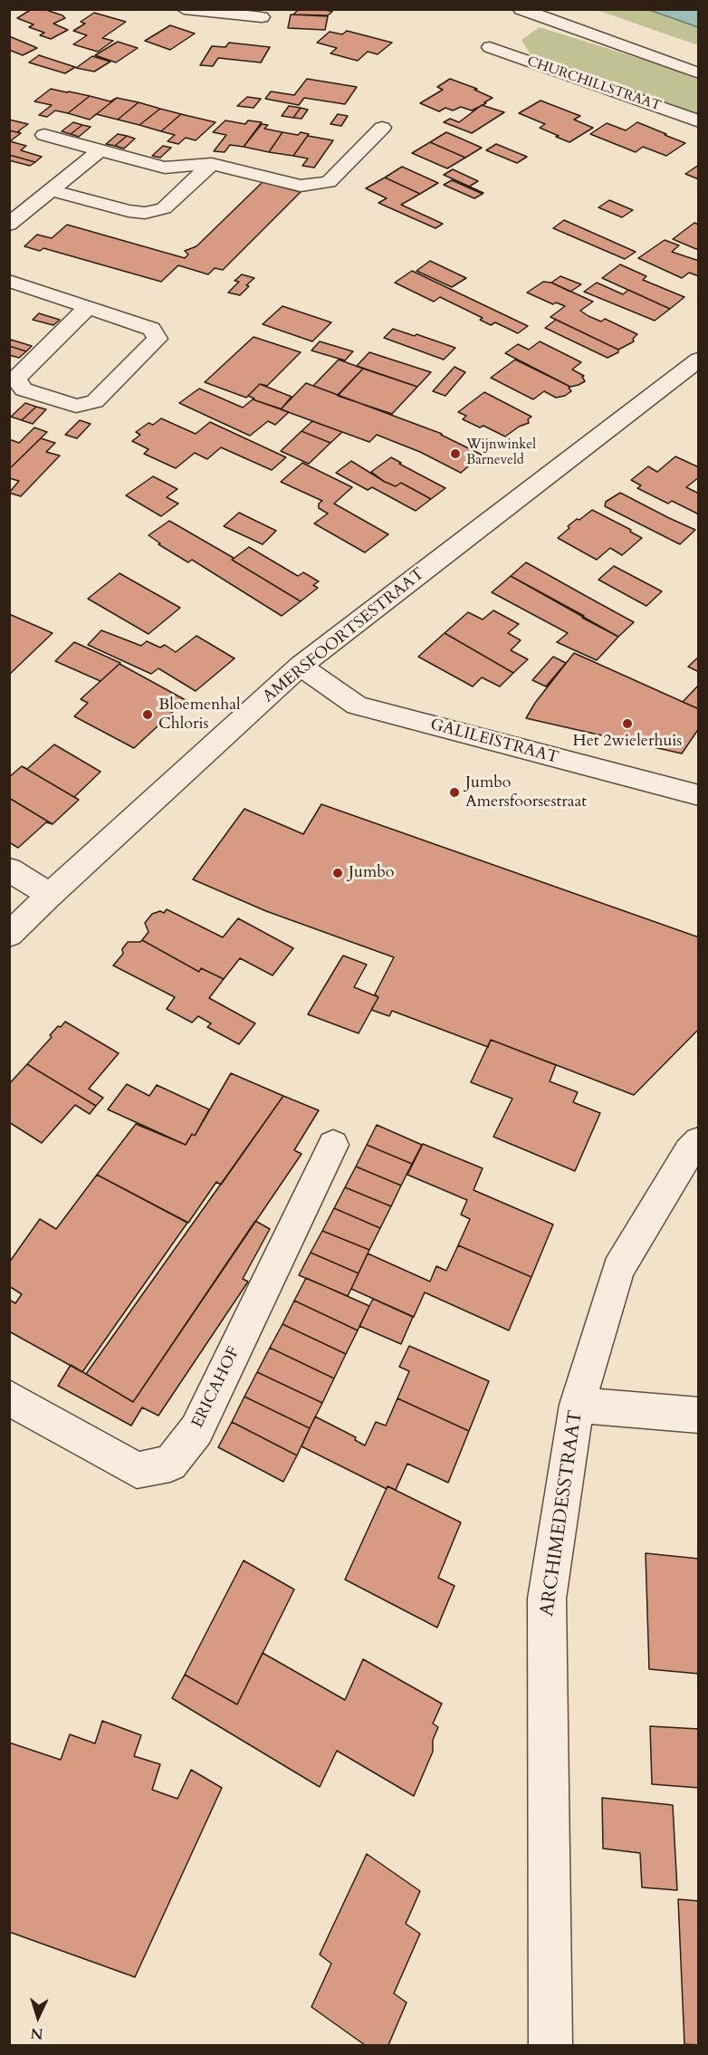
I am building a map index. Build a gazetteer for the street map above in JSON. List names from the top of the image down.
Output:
{
  "streets": {
    "street": [
      "CHURCHILLSTRAAT",
      "AMERSFOORTSESTRAAT",
      "GALILEISTRAAT",
      "ERICAHOF",
      "ARCHIMEDESSTRAAT"
    ]
  },
  "crossings": [
    ["AMERSFOORTSESTRAAT", "GALILEISTRAAT"]
  ],
  "places": [
    "Wijnwinkel Barneveld",
    "Bloemenhal Chloris",
    "Het 2wielerhuis",
    "Jumbo Amersfoorsestraat",
    "Jumbo"
  ],
  "north": "bottom"
}
